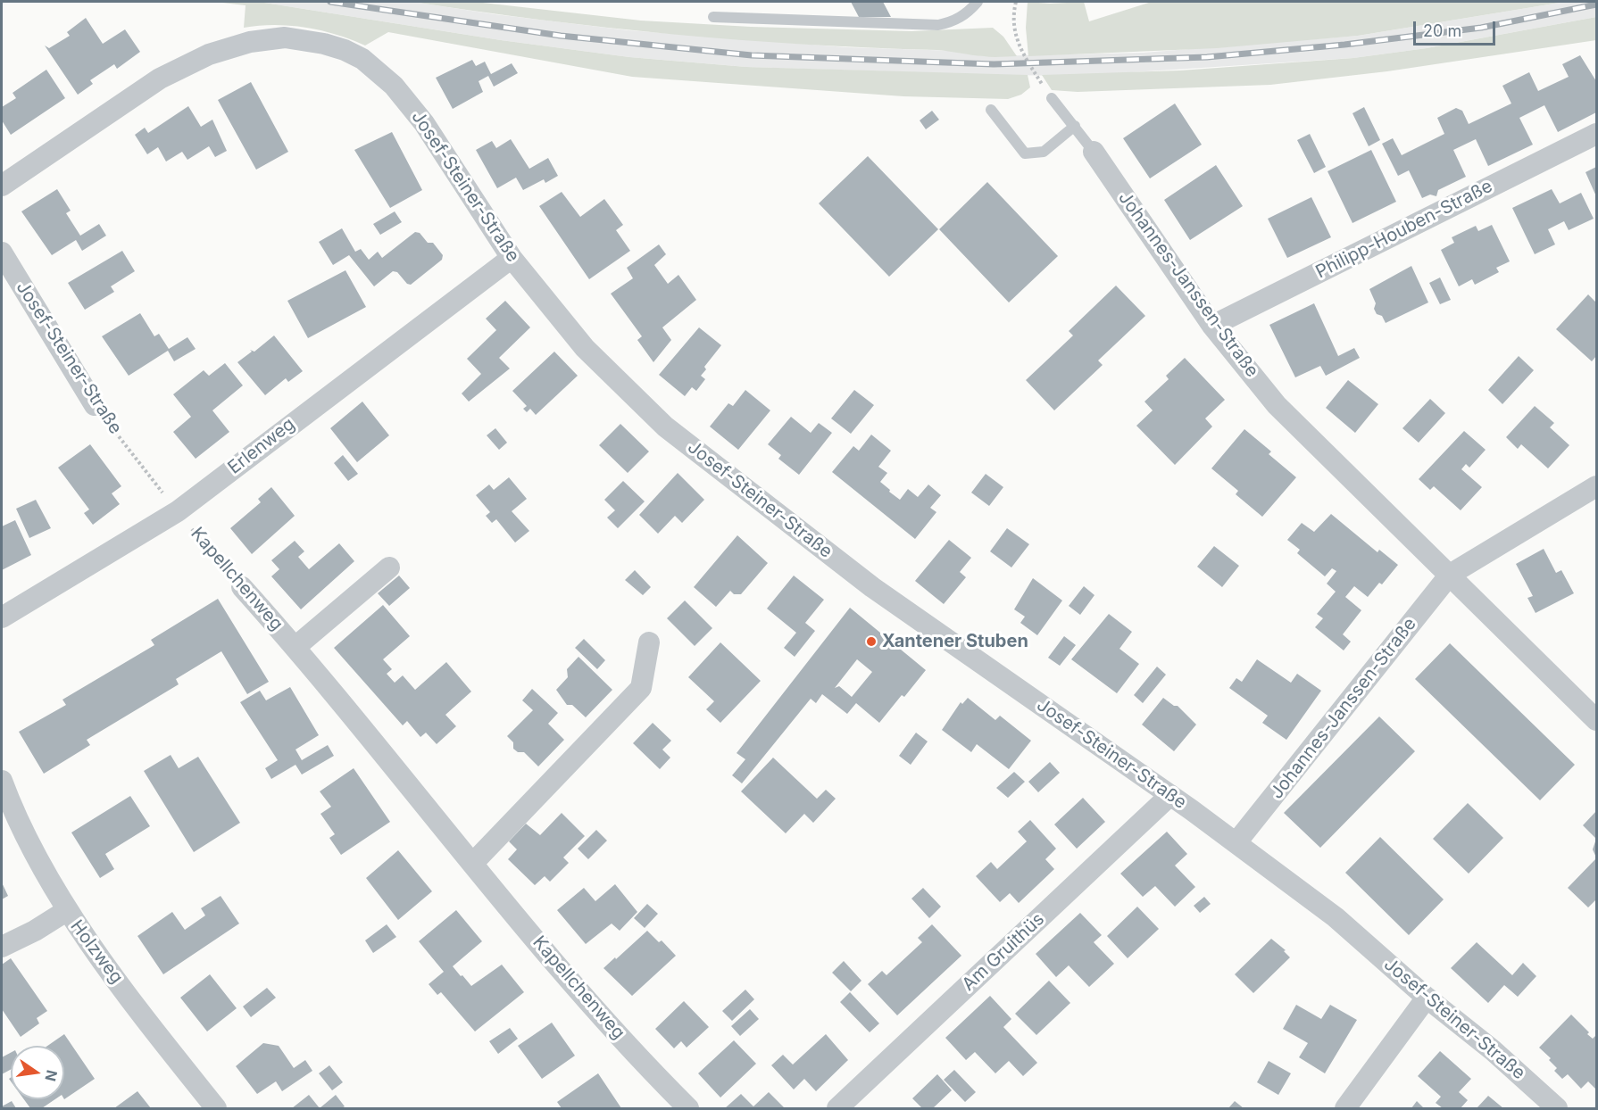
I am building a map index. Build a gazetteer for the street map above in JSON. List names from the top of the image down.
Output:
{
  "streets": {
    "street": [
      "Josef-Steiner-Straße",
      "Philipp-Houben-Straße",
      "Johannes-Janssen-Straße",
      "Erlenweg",
      "Kapellchenweg",
      "Holzweg",
      "Am Gruithüs"
    ]
  },
  "crossings": [
    ["Josef-Steiner-Straße", "Johannes-Janssen-Straße"],
    ["Josef-Steiner-Straße", "Erlenweg"],
    ["Josef-Steiner-Straße", "Kapellchenweg"],
    ["Josef-Steiner-Straße", "Am Gruithüs"],
    ["Philipp-Houben-Straße", "Johannes-Janssen-Straße"],
    ["Erlenweg", "Kapellchenweg"]
  ],
  "places": ["Xantener Stuben"],
  "scale_bar": "20 m",
  "north": "right"
}
